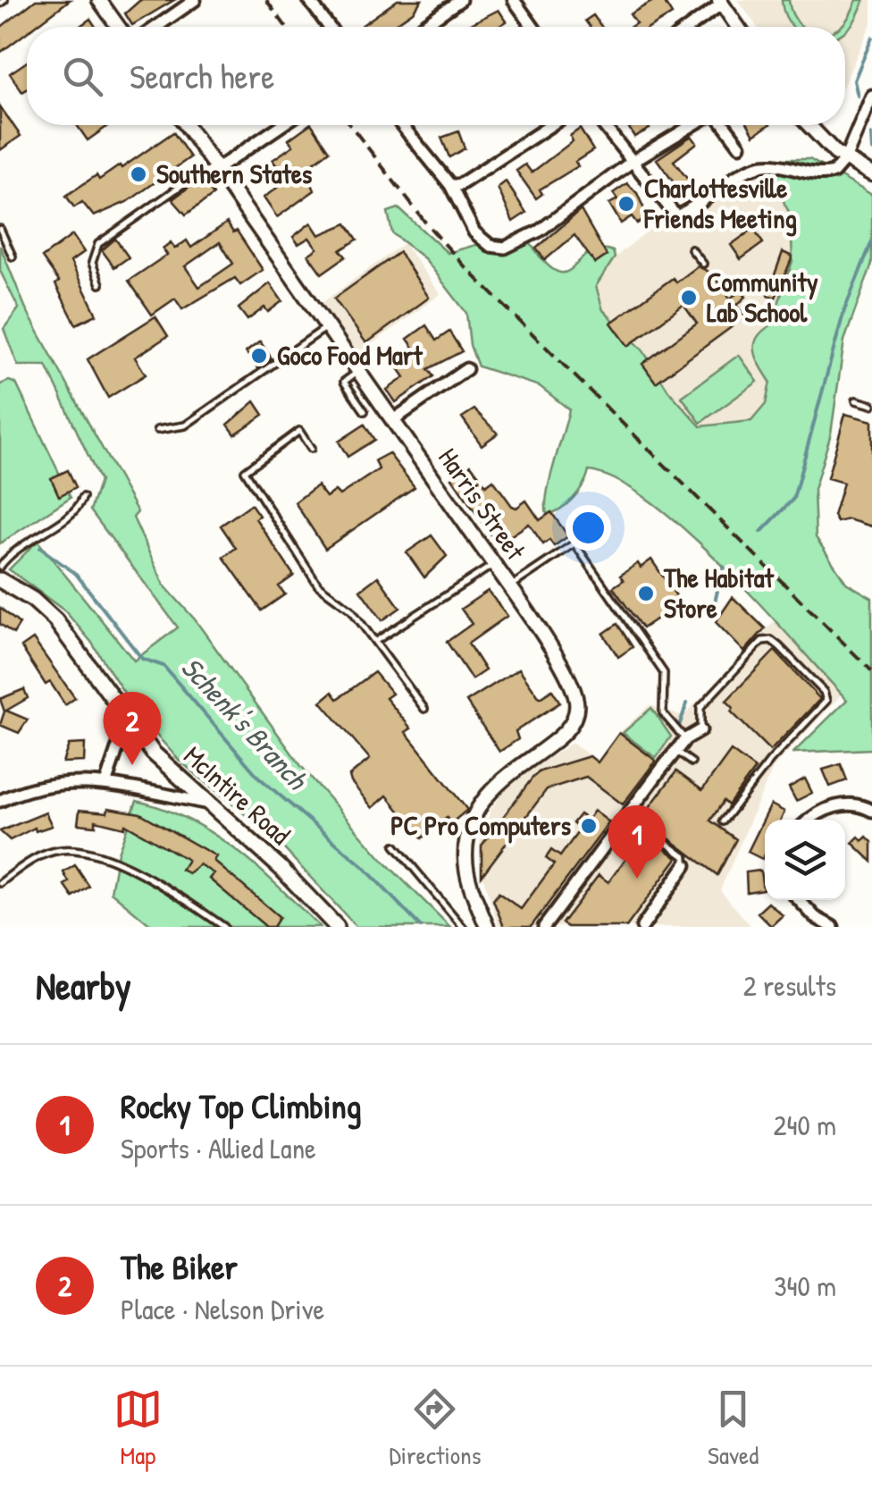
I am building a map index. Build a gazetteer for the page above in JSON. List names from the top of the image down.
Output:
{
  "streets": {
    "main road": ["McIntire Road"],
    "street": ["Harris Street"]
  },
  "water": ["Schenk's Branch"],
  "places": [
    "Southern States",
    "Charlottesville Friends Meeting",
    "Community Lab School",
    "Goco Food Mart",
    "The Habitat Store",
    "PC Pro Computers"
  ],
  "page": {
    "search": "Search here",
    "pins": ["2", "1"],
    "heading": ["Nearby", "2 results"],
    "list": [
      {
        "mark": "1",
        "name": "Rocky Top Climbing",
        "note": "Sports · Allied Lane",
        "value": "240 m"
      },
      {
        "mark": "2",
        "name": "The Biker",
        "note": "Place · Nelson Drive",
        "value": "340 m"
      }
    ],
    "nav": ["Map", "Directions", "Saved"]
  }
}
